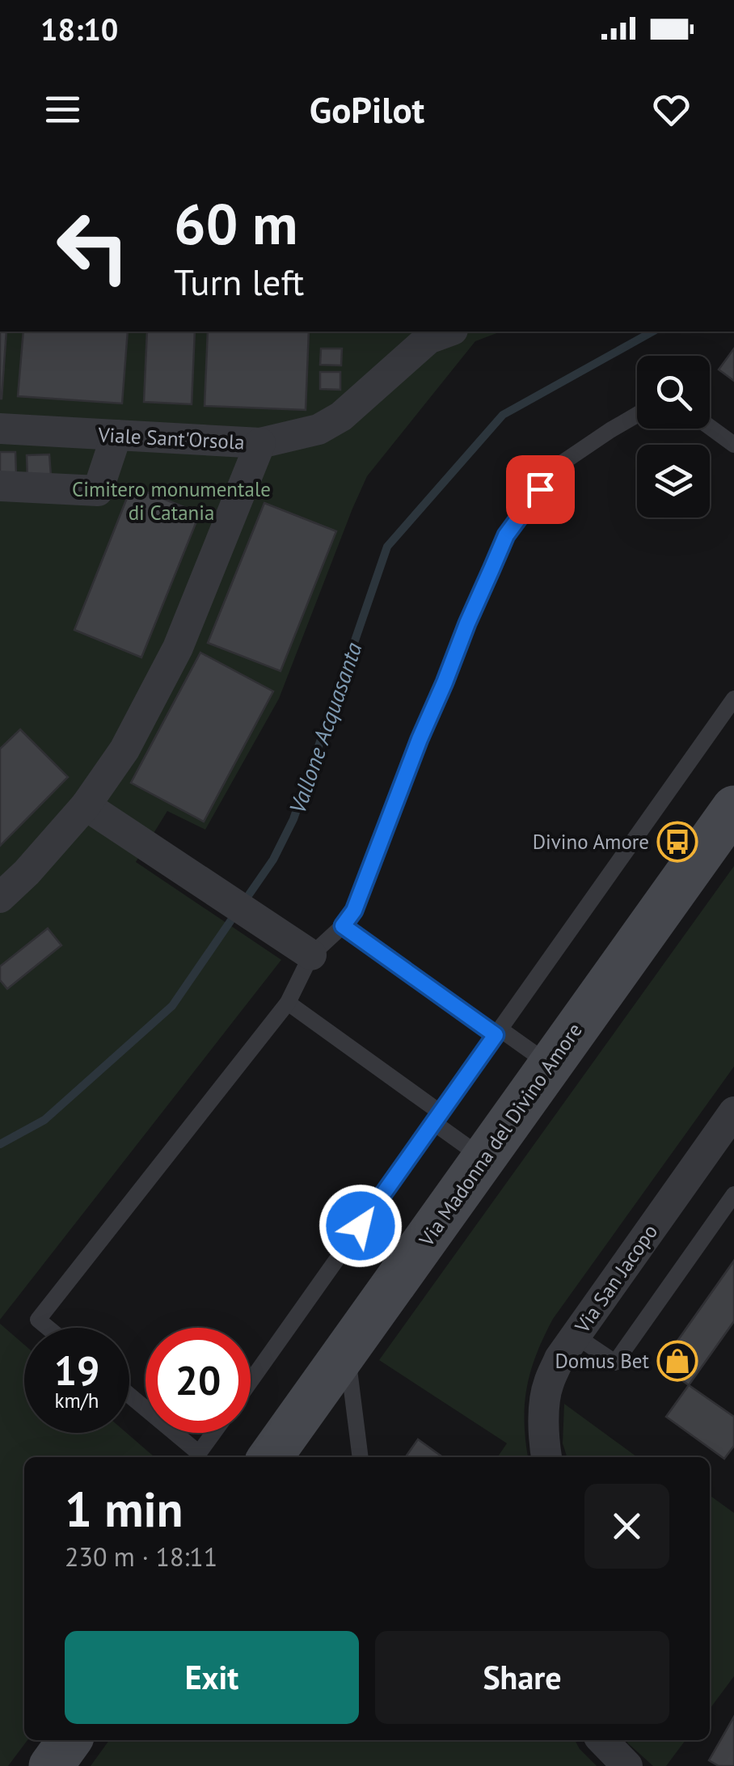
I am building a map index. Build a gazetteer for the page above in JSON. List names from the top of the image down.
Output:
{
  "streets": {
    "main road": ["Via Madonna del Divino Amore"],
    "street": ["Viale Sant'Orsola", "Via San Jacopo"]
  },
  "water": ["Vallone Acquasanta"],
  "parks": ["Cimitero monumentale di Catania"],
  "places": {
    "bus stop": ["Divino Amore"],
    "shop": ["Domus Bet"]
  },
  "page": {
    "status": "18:10",
    "header": "GoPilot",
    "turn": ["60 m", "Turn left"],
    "speed": "19 km/h",
    "limit": "20",
    "heading": ["1 min", "230 m · 18:11"],
    "buttons": ["Exit", "Share"]
  }
}
